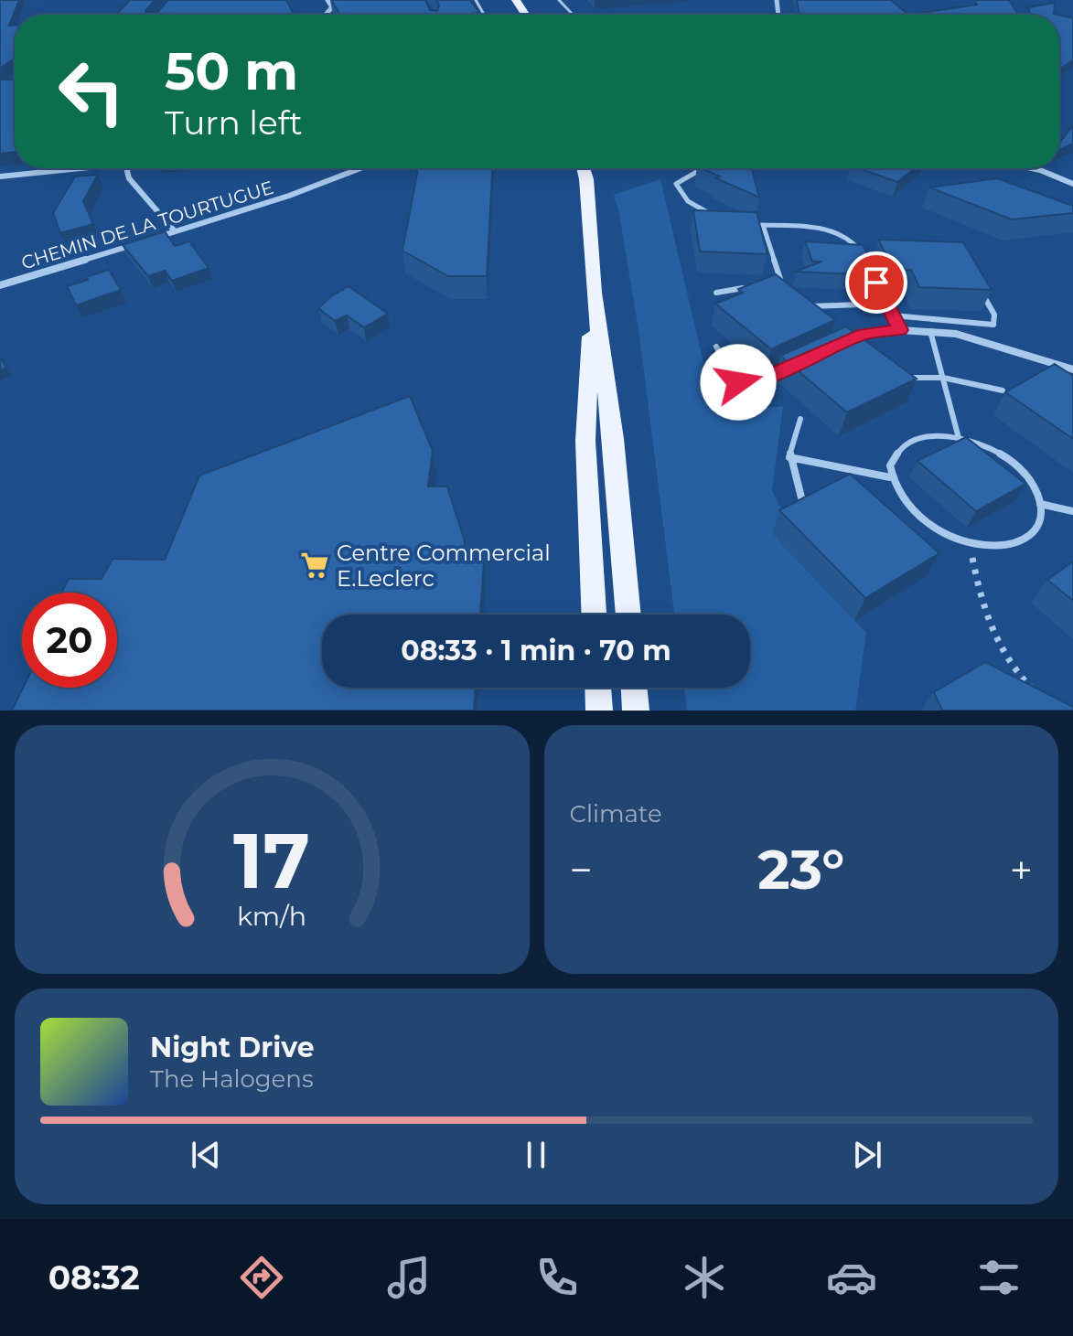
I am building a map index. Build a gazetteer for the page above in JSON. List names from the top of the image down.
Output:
{
  "streets": {
    "street": ["CHEMIN DE LA TOURTUGUE"]
  },
  "places": {
    "supermarket": ["Centre Commercial E.Leclerc"]
  },
  "page": {
    "turn": ["50 m", "Turn left"],
    "limit": "20",
    "trip": "08:33 · 1 min · 70 m",
    "tile": "Climate",
    "heat": ["−", "23°", "+"],
    "song": ["Night Drive", "The Halogens"],
    "tabs": "08:32",
    "gauge": ["17", "km/h"]
  }
}
